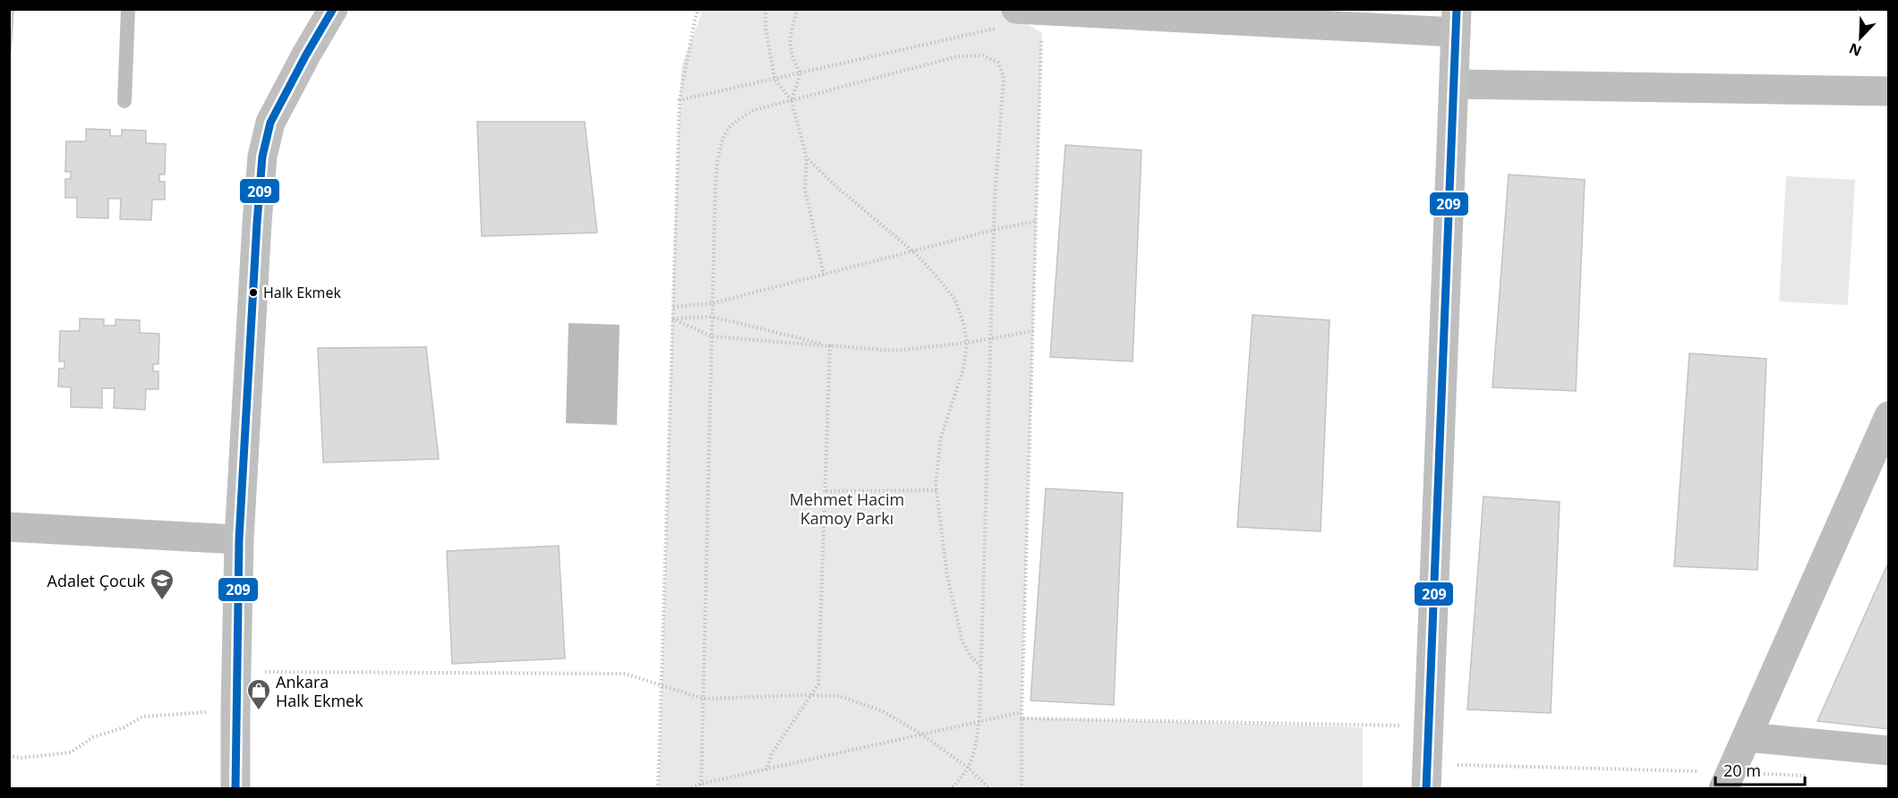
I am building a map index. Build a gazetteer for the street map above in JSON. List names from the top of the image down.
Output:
{
  "parks": ["Mehmet Hacim Kamoy Parkı"],
  "places": {
    "other": ["Halk Ekmek"],
    "school or university": ["Adalet Çocuk"],
    "shop": ["Ankara Halk Ekmek"]
  },
  "lines": ["transit line 209"],
  "scale_bar": "20 m",
  "north": "bottom left"
}
